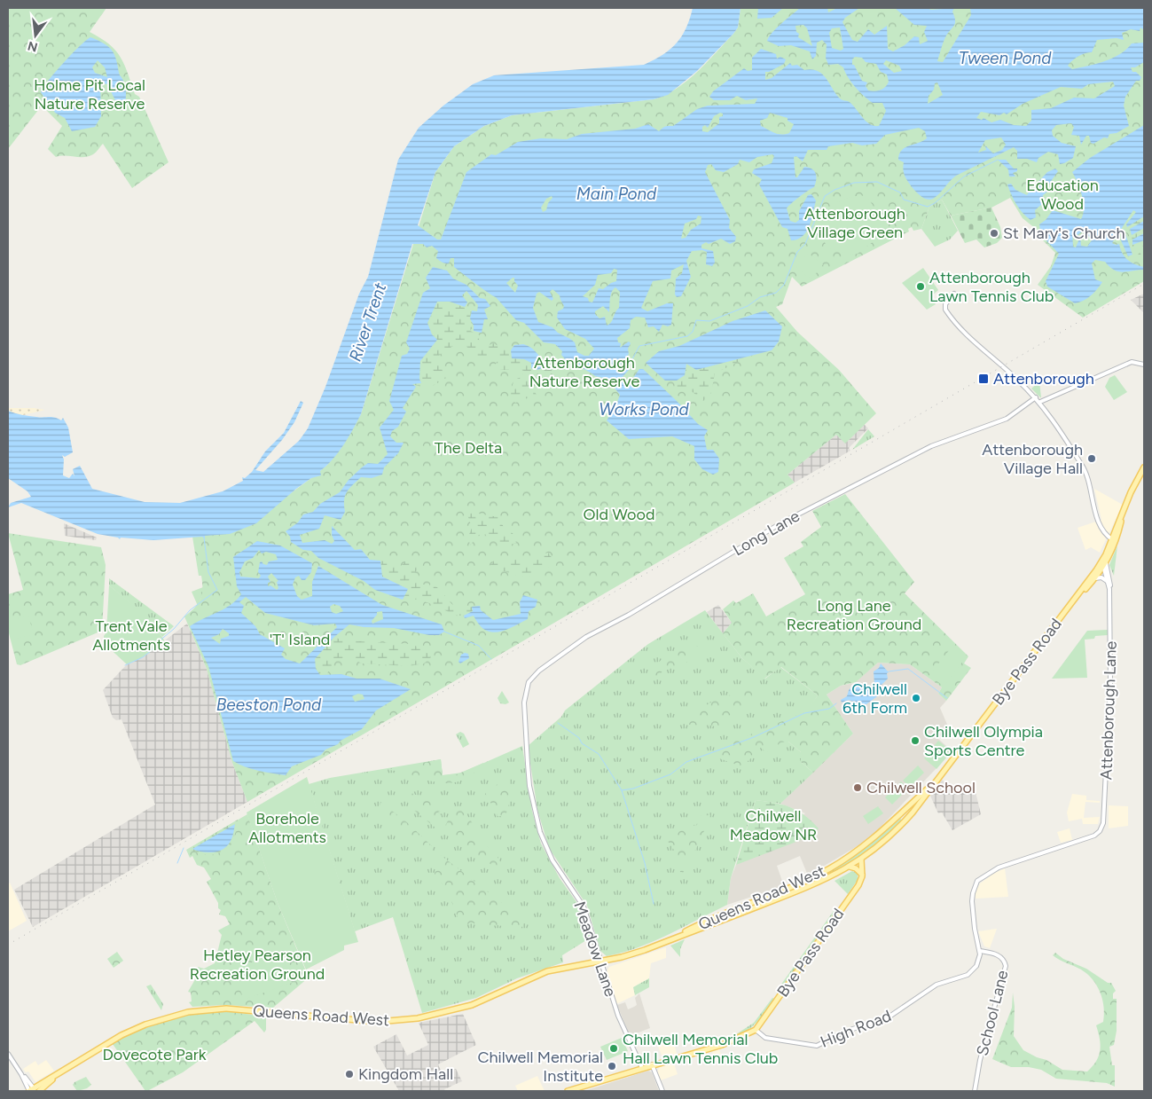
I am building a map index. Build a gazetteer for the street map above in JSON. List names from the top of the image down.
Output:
{
  "streets": {
    "main road": ["Bye Pass Road", "Queens Road West"],
    "street": [
      "Long Lane",
      "Attenborough Lane",
      "Meadow Lane",
      "School Lane",
      "High Road"
    ]
  },
  "crossings": [
    ["Long Lane", "Meadow Lane"],
    ["Bye Pass Road", "Attenborough Lane"],
    ["Bye Pass Road", "Queens Road West"],
    ["Bye Pass Road", "High Road"],
    ["Attenborough Lane", "School Lane"],
    ["Attenborough Lane", "High Road"],
    ["Queens Road West", "Meadow Lane"],
    ["School Lane", "High Road"]
  ],
  "water": [
    "Tween Pond",
    "Main Pond",
    "River Trent",
    "Works Pond",
    "Beeston Pond"
  ],
  "parks": [
    "Holme Pit Local Nature Reserve",
    "Education Wood",
    "Attenborough Village Green",
    "Attenborough Nature Reserve",
    "The Delta",
    "Old Wood",
    "Long Lane Recreation Ground",
    "Trent Vale Allotments",
    "'T' Island",
    "Chilwell Meadow NR",
    "Borehole Allotments",
    "Hetley Pearson Recreation Ground",
    "Dovecote Park"
  ],
  "places": {
    "other": [
      "St Mary's Church",
      "Attenborough Lawn Tennis Club",
      "Attenborough Village Hall",
      "Chilwell 6th Form",
      "Chilwell Olympia Sports Centre",
      "Chilwell School",
      "Chilwell Memorial Hall Lawn Tennis Club",
      "Chilwell Memorial Institute",
      "Kingdom Hall"
    ],
    "transit": ["Attenborough"]
  },
  "north": "bottom"
}
